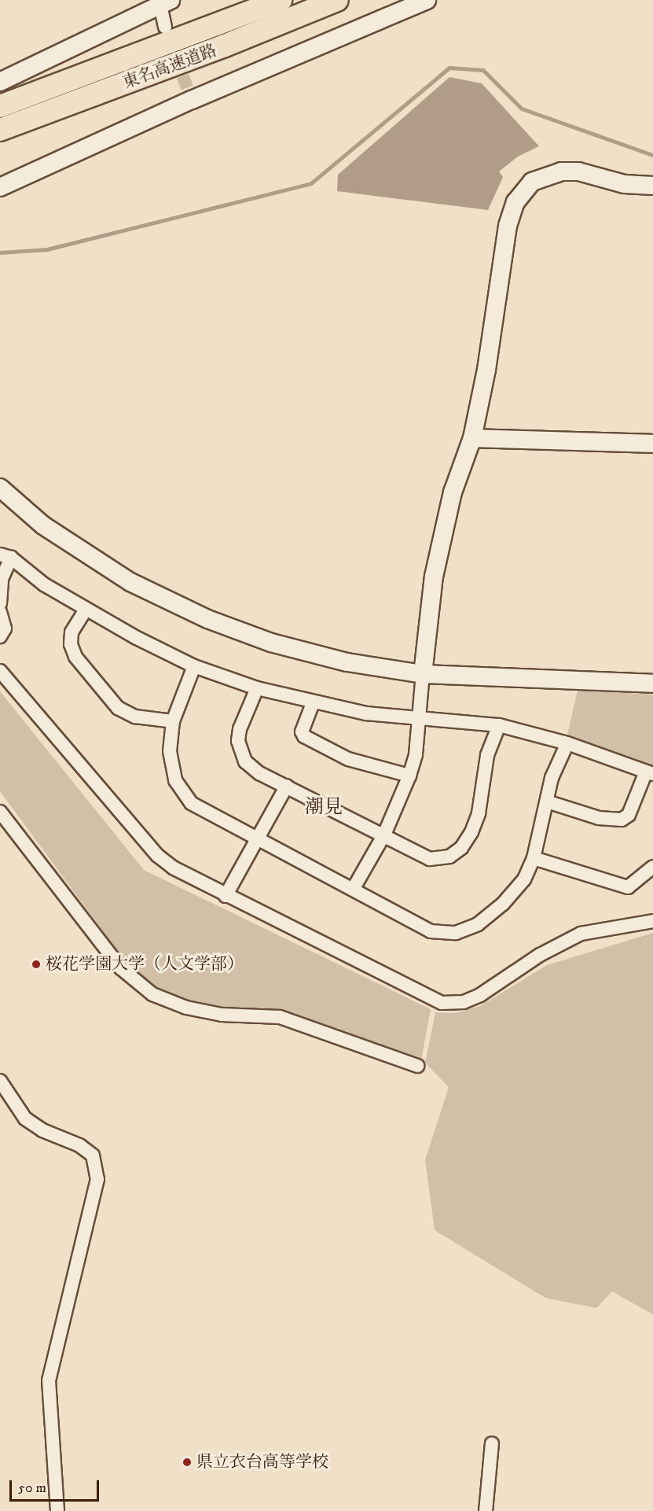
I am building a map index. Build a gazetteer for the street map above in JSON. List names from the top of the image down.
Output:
{
  "streets": {
    "highway": ["東名高速道路"]
  },
  "districts": ["潮見"],
  "places": ["桜花学園大学（人文学部）", "県立衣台高等学校"],
  "scale_bar": "50 m"
}
